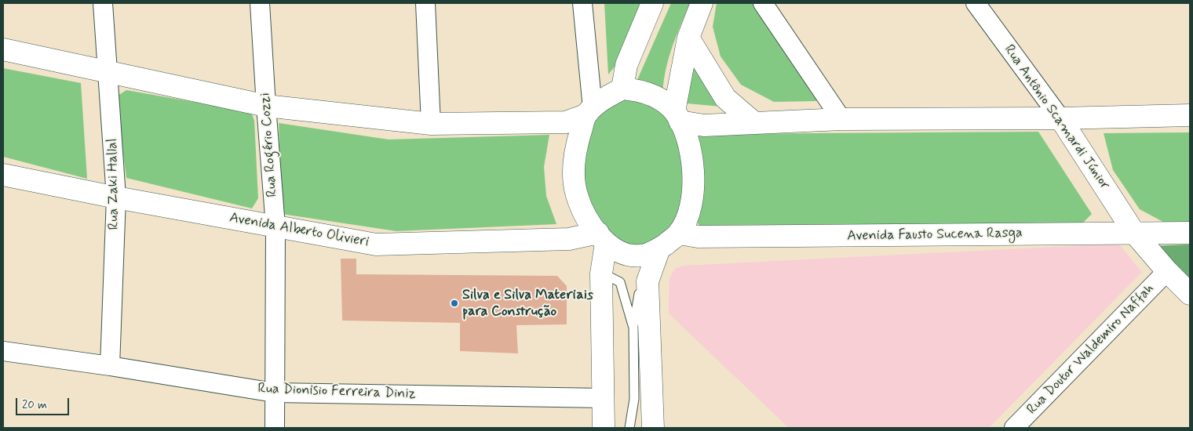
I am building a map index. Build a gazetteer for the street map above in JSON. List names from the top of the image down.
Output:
{
  "streets": {
    "main road": ["Rua Antônio Scamardi Júnior", "Avenida Alberto Olivieri", "Avenida Fausto Sucena Rasga"],
    "street": [
      "Rua Rogério Cozzi",
      "Rua Zaki Hallal",
      "Rua Doutor Waldemiro Naffah",
      "Rua Dionisio Ferreira Diniz"
    ]
  },
  "crossings": [
    ["Rua Antônio Scamardi Júnior", "Avenida Fausto Sucena Rasga"],
    ["Rua Antônio Scamardi Júnior", "Rua Doutor Waldemiro Naffah"],
    ["Rua Rogério Cozzi", "Avenida Alberto Olivieri"],
    ["Rua Rogério Cozzi", "Rua Dionisio Ferreira Diniz"],
    ["Rua Zaki Hallal", "Avenida Alberto Olivieri"],
    ["Rua Zaki Hallal", "Rua Dionisio Ferreira Diniz"]
  ],
  "places": ["Silva e Silva Materiais para Construção"],
  "scale_bar": "20 m"
}
